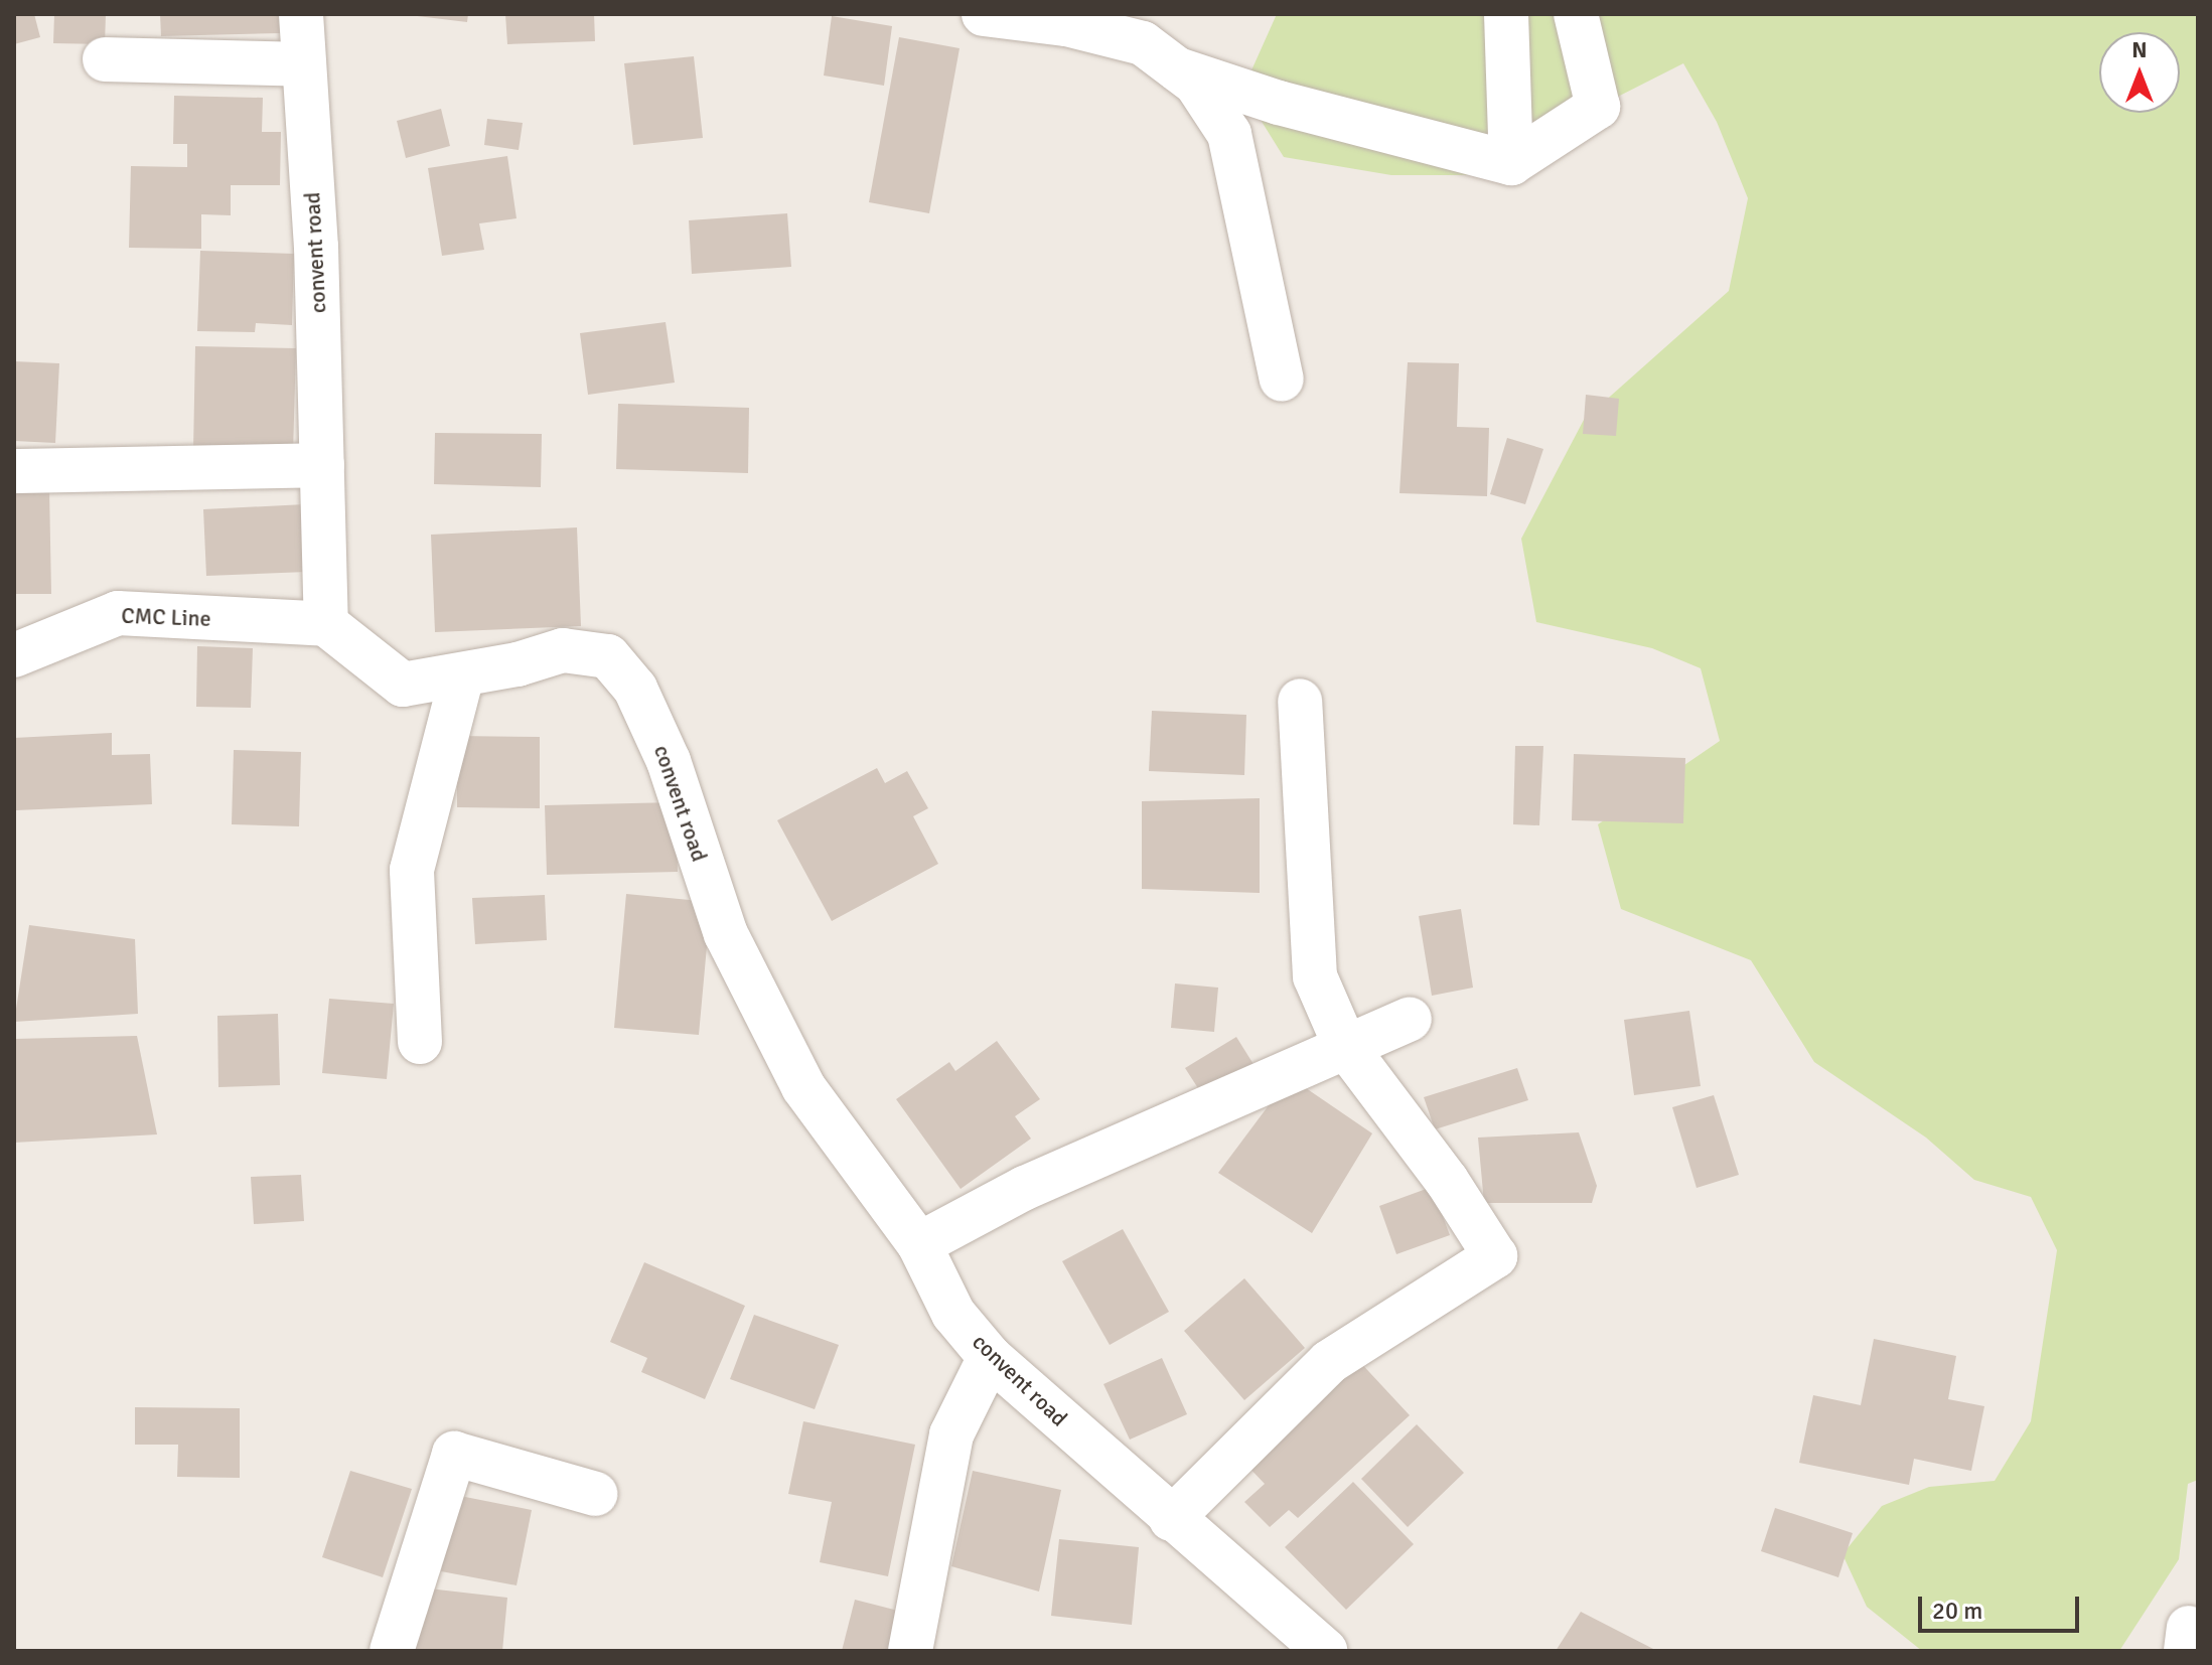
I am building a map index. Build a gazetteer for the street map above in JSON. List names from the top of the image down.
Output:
{
  "streets": {
    "street": ["convent road", "CMC Line"]
  },
  "crossings": [
    ["convent road", "CMC Line"]
  ],
  "scale_bar": "20 m",
  "north": "top"
}
